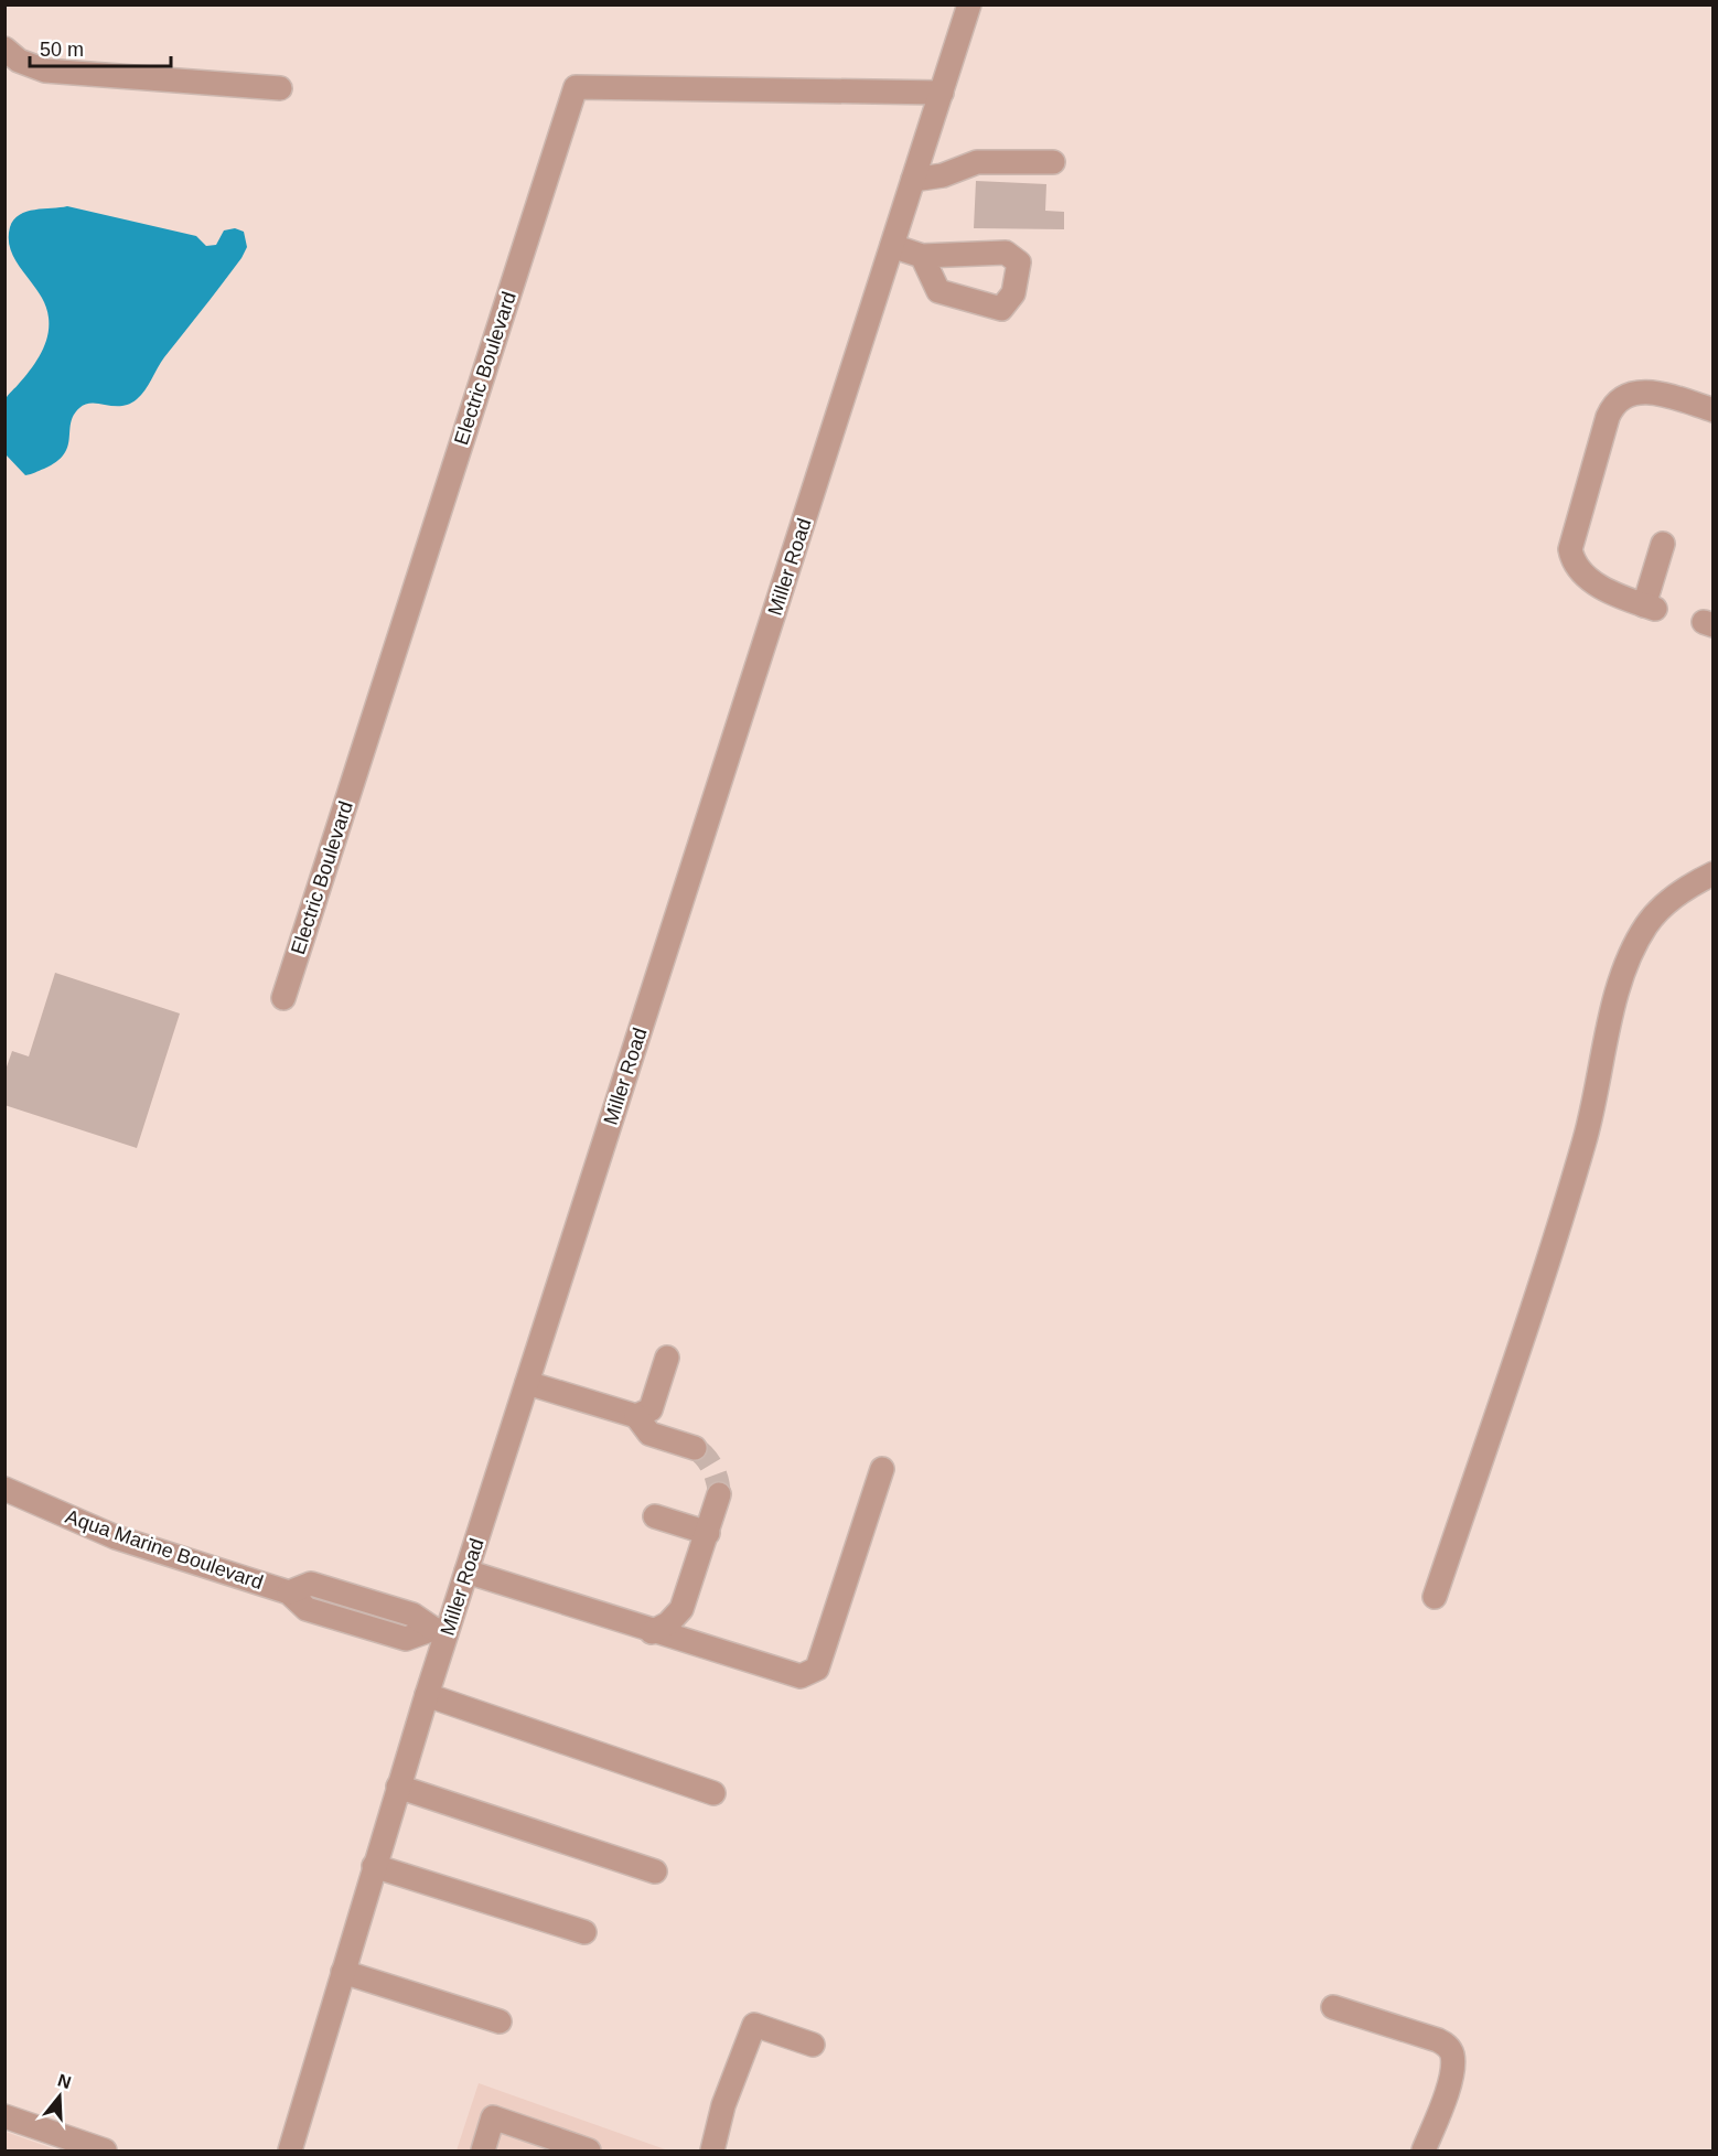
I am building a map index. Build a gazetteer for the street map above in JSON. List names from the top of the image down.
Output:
{
  "streets": {
    "street": ["Electric Boulevard", "Miller Road", "Aqua Marine Boulevard"]
  },
  "crossings": [
    ["Electric Boulevard", "Miller Road"],
    ["Miller Road", "Aqua Marine Boulevard"]
  ],
  "scale_bar": "50 m",
  "north": "top"
}
